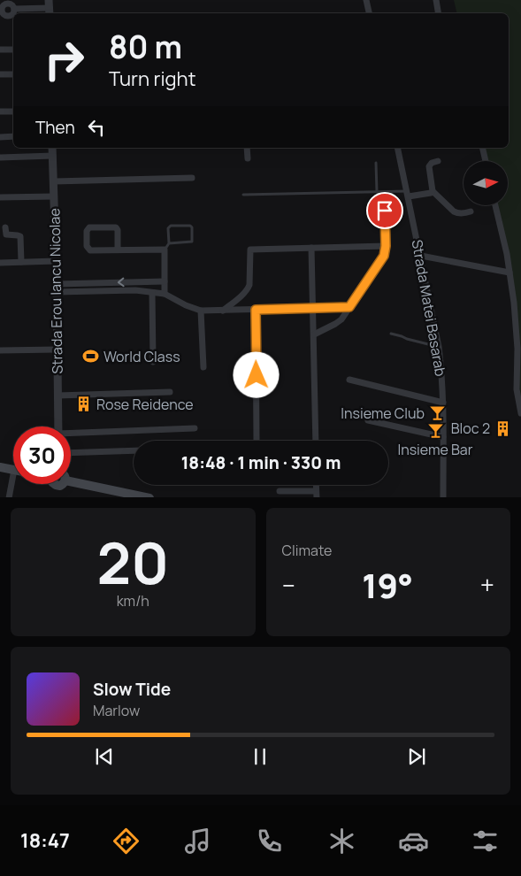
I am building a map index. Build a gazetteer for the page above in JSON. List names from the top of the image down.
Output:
{
  "streets": {
    "street": ["Strada Erou Iancu Nicolae", "Strada Matei Basarab"]
  },
  "places": {
    "sports": ["World Class"],
    "building": ["Rose Reidence", "Bloc 2"],
    "bar": ["Insieme Club", "Insieme Bar"]
  },
  "north": "right",
  "page": {
    "turn": ["80 m", "Turn right"],
    "then": "Then",
    "limit": "30",
    "trip": "18:48 · 1 min · 330 m",
    "tile": [
      ["20", "km/h"],
      "Climate"
    ],
    "heat": ["−", "19°", "+"],
    "song": ["Slow Tide", "Marlow"],
    "tabs": "18:47"
  }
}
